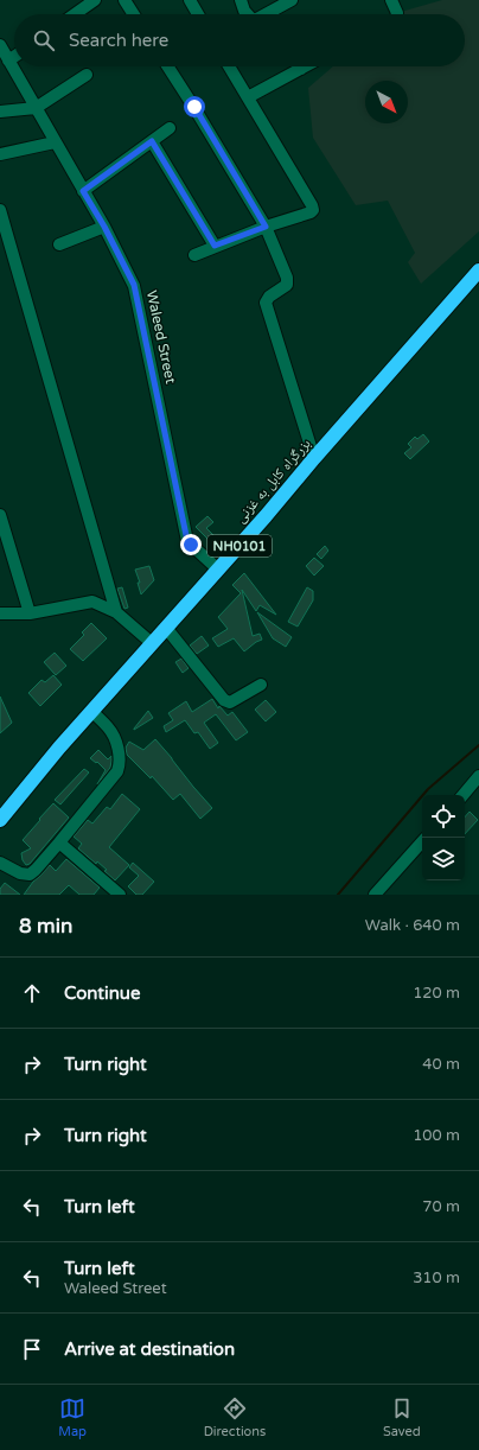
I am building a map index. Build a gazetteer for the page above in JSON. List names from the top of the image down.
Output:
{
  "streets": {
    "highway": ["بزرگراه کابل به غزنی", "NH0101"],
    "street": ["Waleed Street"]
  },
  "crossings": [
    ["Waleed Street", "بزرگراه کابل به غزنی"]
  ],
  "north": "bottom right",
  "page": {
    "search": "Search here",
    "heading": ["8 min", "Walk · 640 m"],
    "list": [
      ["Continue", "120 m"],
      ["Turn right", "40 m"],
      ["Turn right", "100 m"],
      ["Turn left", "70 m"],
      ["Turn left", "Waleed Street", "310 m"],
      "Arrive at destination"
    ],
    "nav": ["Map", "Directions", "Saved"]
  }
}
